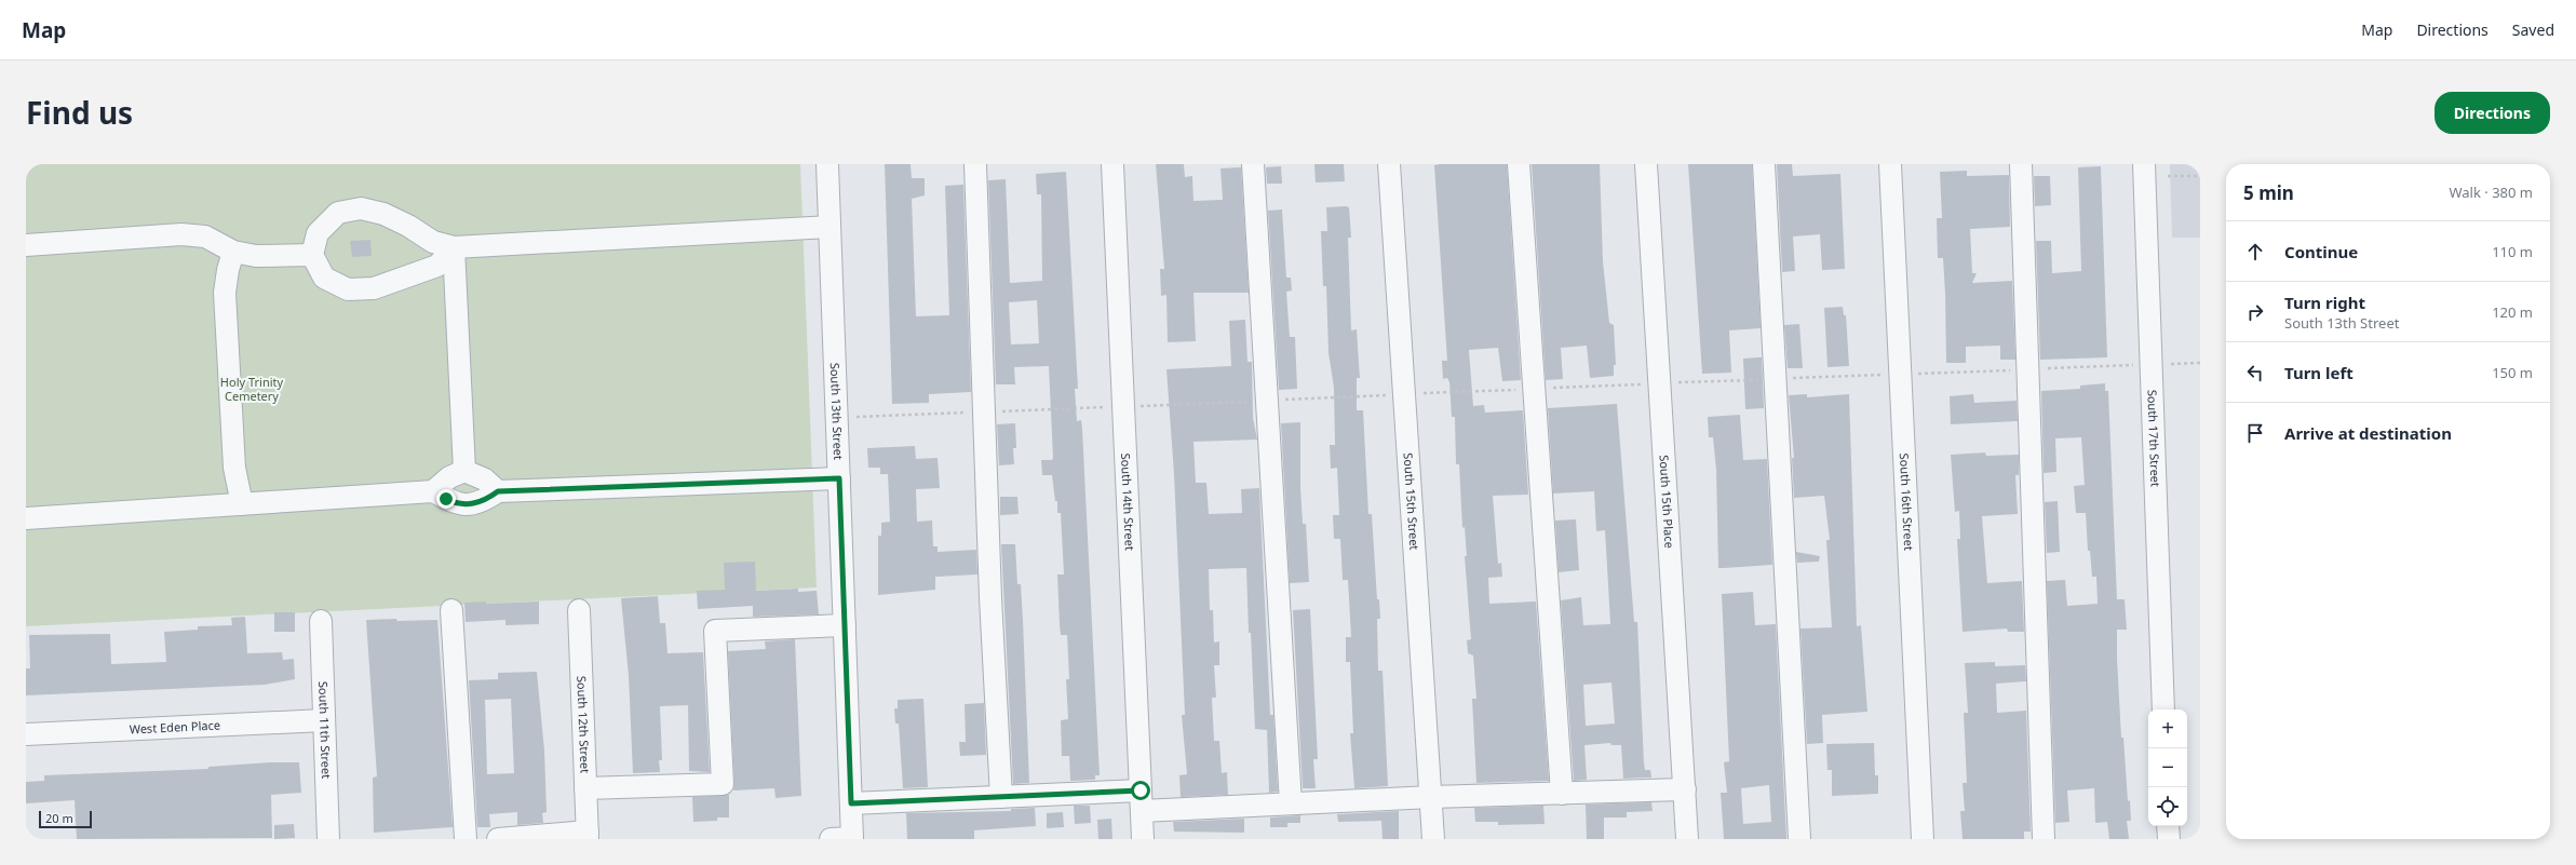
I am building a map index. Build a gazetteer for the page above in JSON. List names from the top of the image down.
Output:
{
  "streets": {
    "street": [
      "South 13th Street",
      "South 17th Street",
      "South 14th Street",
      "South 15th Street",
      "South 15th Place",
      "South 16th Street",
      "South 12th Street",
      "West Eden Place",
      "South 11th Street"
    ]
  },
  "crossings": [
    ["West Eden Place", "South 11th Street"]
  ],
  "parks": ["Holy Trinity Cemetery"],
  "scale_bar": "20 m",
  "page": {
    "header": "Map",
    "nav": ["Map", "Directions", "Saved"],
    "title": "Find us",
    "buttons": "Directions",
    "heading": ["5 min", "Walk · 380 m"],
    "list": [
      ["Continue", "110 m"],
      ["Turn right", "South 13th Street", "120 m"],
      ["Turn left", "150 m"],
      "Arrive at destination"
    ],
    "map_buttons": ["+", "−"],
    "scale": "20 m"
  }
}
